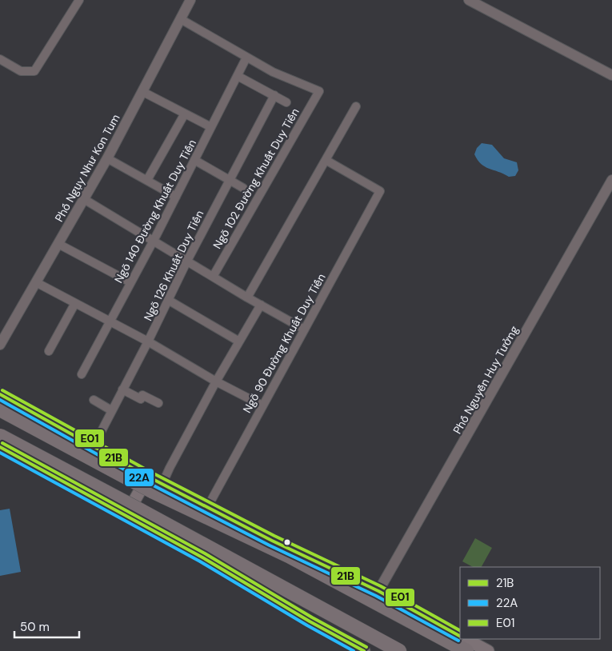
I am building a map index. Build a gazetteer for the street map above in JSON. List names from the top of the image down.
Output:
{
  "streets": {
    "street": [
      "Phố Ngụy Như Kon Tum",
      "Ngõ 102 Đường Khuất Duy Tiến",
      "Ngõ 140 Đường Khuất Duy Tiến",
      "Ngõ 126 Khuất Duy Tiến",
      "Ngõ 90 Đường Khuất Duy Tiến",
      "Phố Nguyễn Huy Tưởng"
    ]
  },
  "crossings": [
    ["Ngõ 102 Đường Khuất Duy Tiến", "Ngõ 140 Đường Khuất Duy Tiến"]
  ],
  "lines": ["transit line E01", "transit line 21B", "transit line 22A"],
  "legend": ["21B", "22A", "E01"],
  "scale_bar": "50 m"
}
